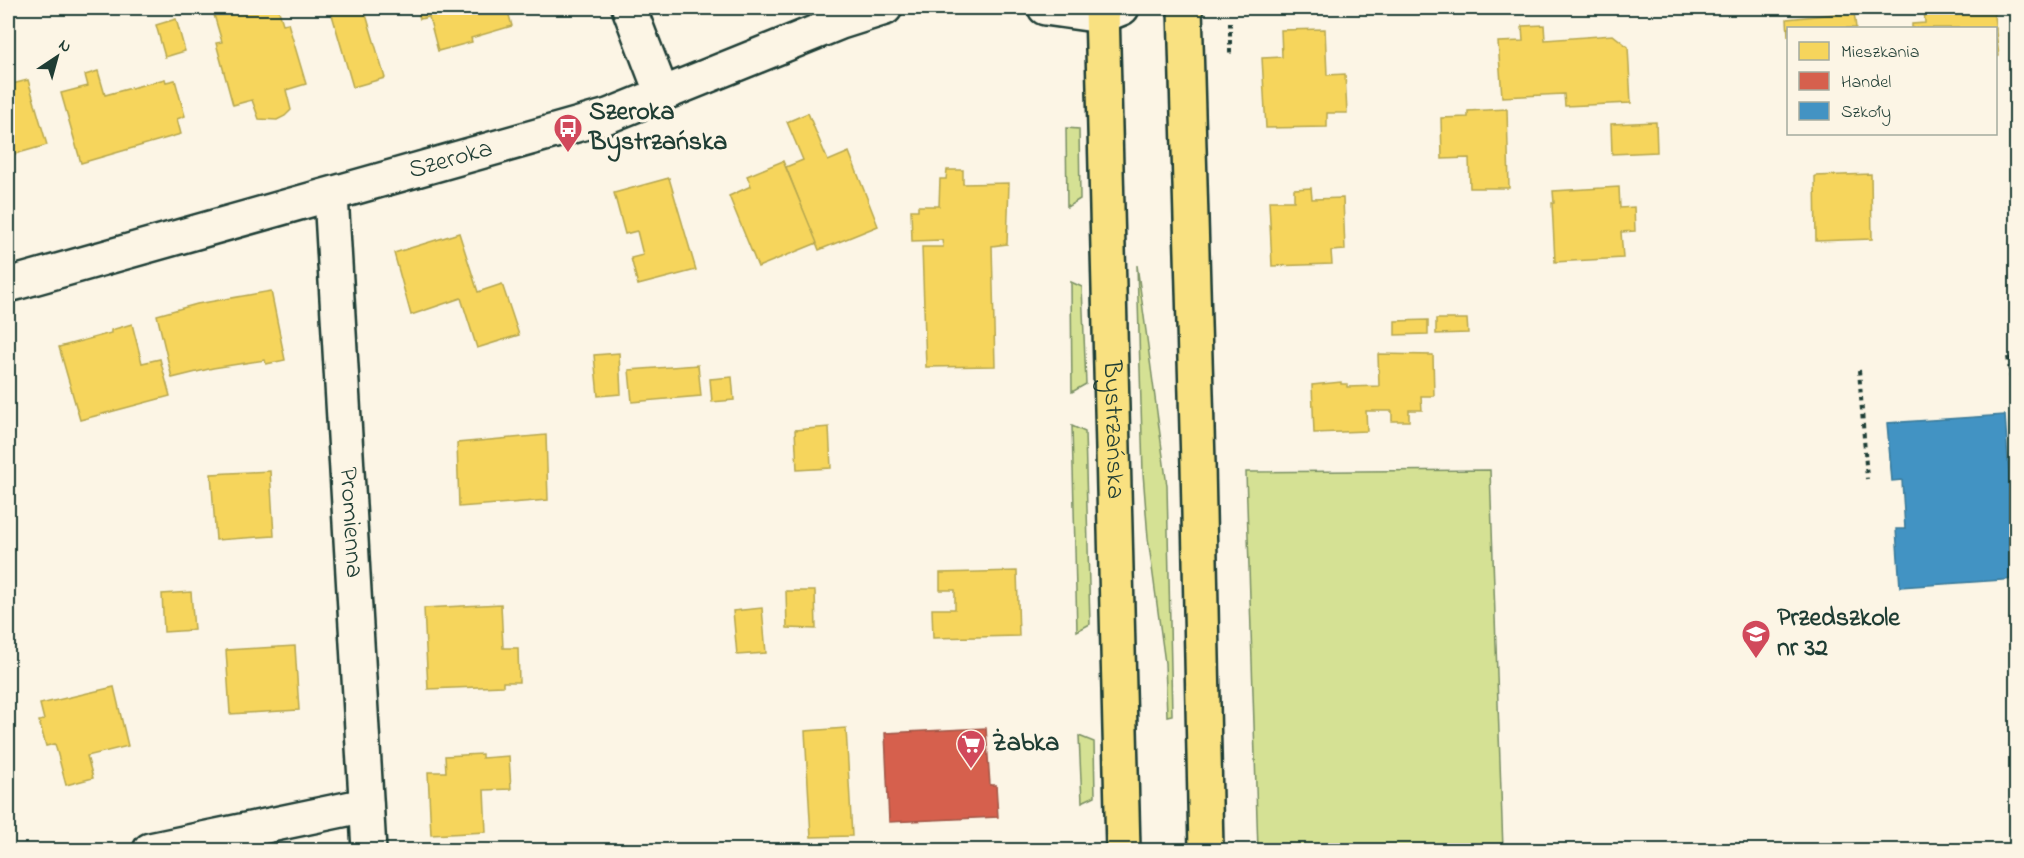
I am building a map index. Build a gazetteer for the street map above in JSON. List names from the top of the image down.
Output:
{
  "streets": {
    "main road": ["Bystrzańska"],
    "street": ["Szeroka", "Promienna"]
  },
  "crossings": [
    ["Szeroka", "Promienna"]
  ],
  "places": {
    "bus stop": ["Szeroka Bystrzańska"],
    "school or university": ["Przedszkole nr 32"],
    "supermarket": ["Żabka"]
  },
  "legend": ["Mieszkania", "Handel", "Szkoły"],
  "north": "top right"
}
